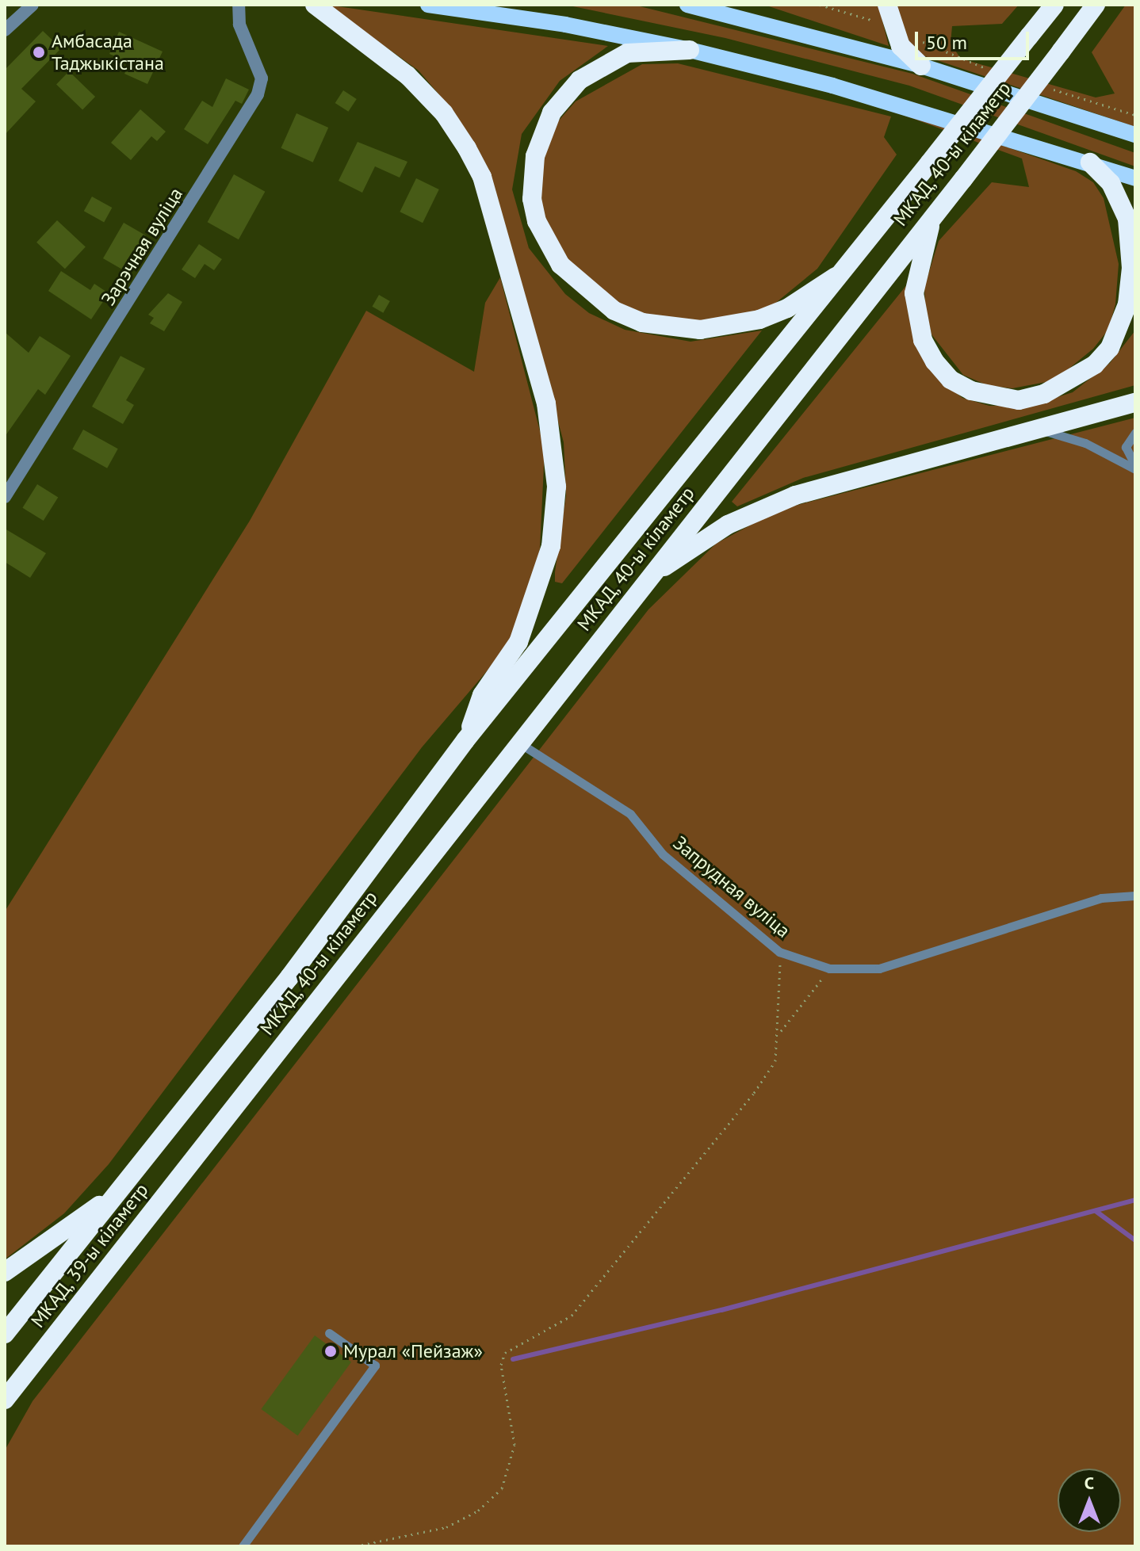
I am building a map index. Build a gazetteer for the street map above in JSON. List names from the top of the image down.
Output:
{
  "streets": {
    "highway": ["МКАД, 40-ы кіламетр", "МКАД, 39-ы кіламетр"],
    "street": ["Зарэчная вуліца"],
    "lane": ["Запрудная вуліца"]
  },
  "crossings": [
    ["МКАД, 40-ы кіламетр", "Запрудная вуліца"],
    ["МКАД, 40-ы кіламетр", "МКАД, 39-ы кіламетр"]
  ],
  "places": ["Амбасада Таджыкістана", "Мурал «Пейзаж»"],
  "scale_bar": "50 m",
  "north": "top"
}
